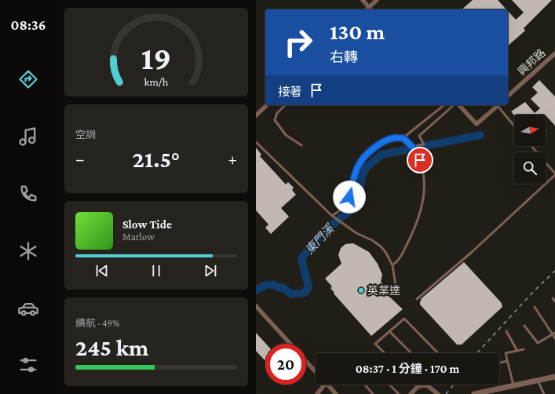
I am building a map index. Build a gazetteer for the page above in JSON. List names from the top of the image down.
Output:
{
  "streets": {
    "street": ["興邦路"]
  },
  "water": ["東門溪"],
  "places": ["英業達"],
  "north": "right",
  "page": {
    "tabs": "08:36",
    "turn": ["130 m", "右轉"],
    "then": "接著",
    "tile": [
      "空調",
      ["續航 · 49%", "245 km"]
    ],
    "heat": ["−", "21.5°", "+"],
    "song": ["Slow Tide", "Marlow"],
    "limit": "20",
    "trip": "08:37 · 1 分鐘 · 170 m",
    "gauge": ["19", "km/h"]
  }
}
